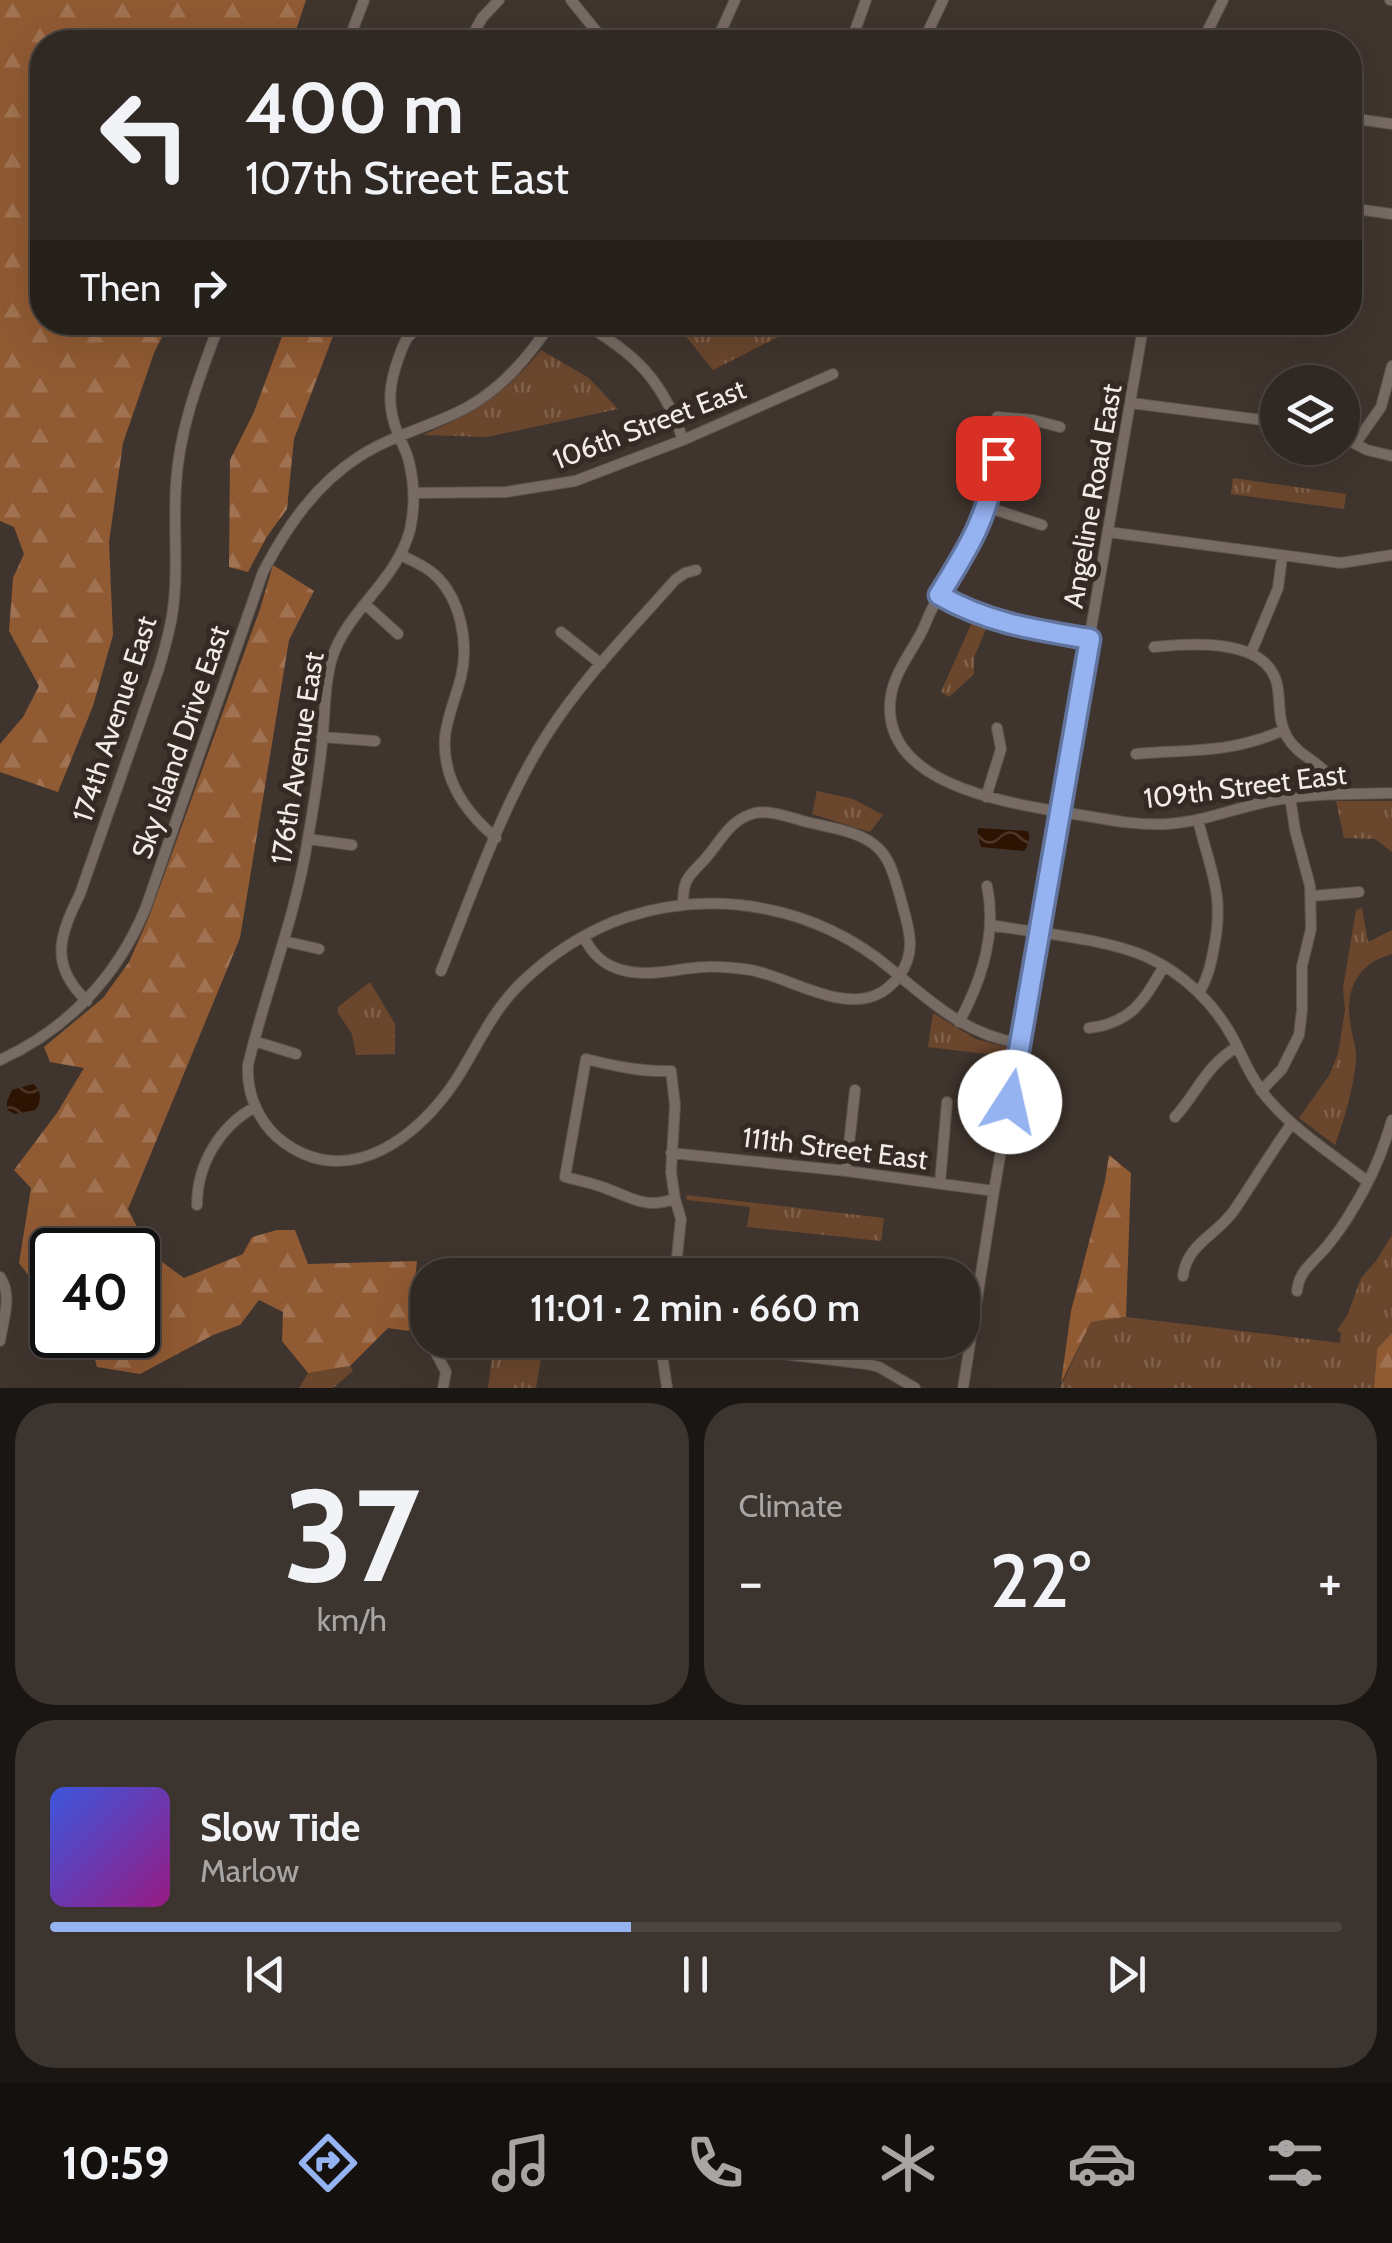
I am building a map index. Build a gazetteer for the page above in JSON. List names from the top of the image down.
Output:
{
  "streets": {
    "street": [
      "106th Street East",
      "Angeline Road East",
      "174th Avenue East",
      "Sky Island Drive East",
      "176th Avenue East",
      "109th Street East",
      "111th Street East"
    ]
  },
  "crossings": [
    ["106th Street East", "176th Avenue East"],
    ["Angeline Road East", "109th Street East"],
    ["Angeline Road East", "111th Street East"],
    ["174th Avenue East", "Sky Island Drive East"],
    ["Sky Island Drive East", "176th Avenue East"]
  ],
  "page": {
    "turn": ["400 m", "107th Street East"],
    "then": "Then",
    "limit": "40",
    "trip": "11:01 · 2 min · 660 m",
    "tile": [
      ["37", "km/h"],
      "Climate"
    ],
    "heat": ["−", "22°", "+"],
    "song": ["Slow Tide", "Marlow"],
    "tabs": "10:59"
  }
}
